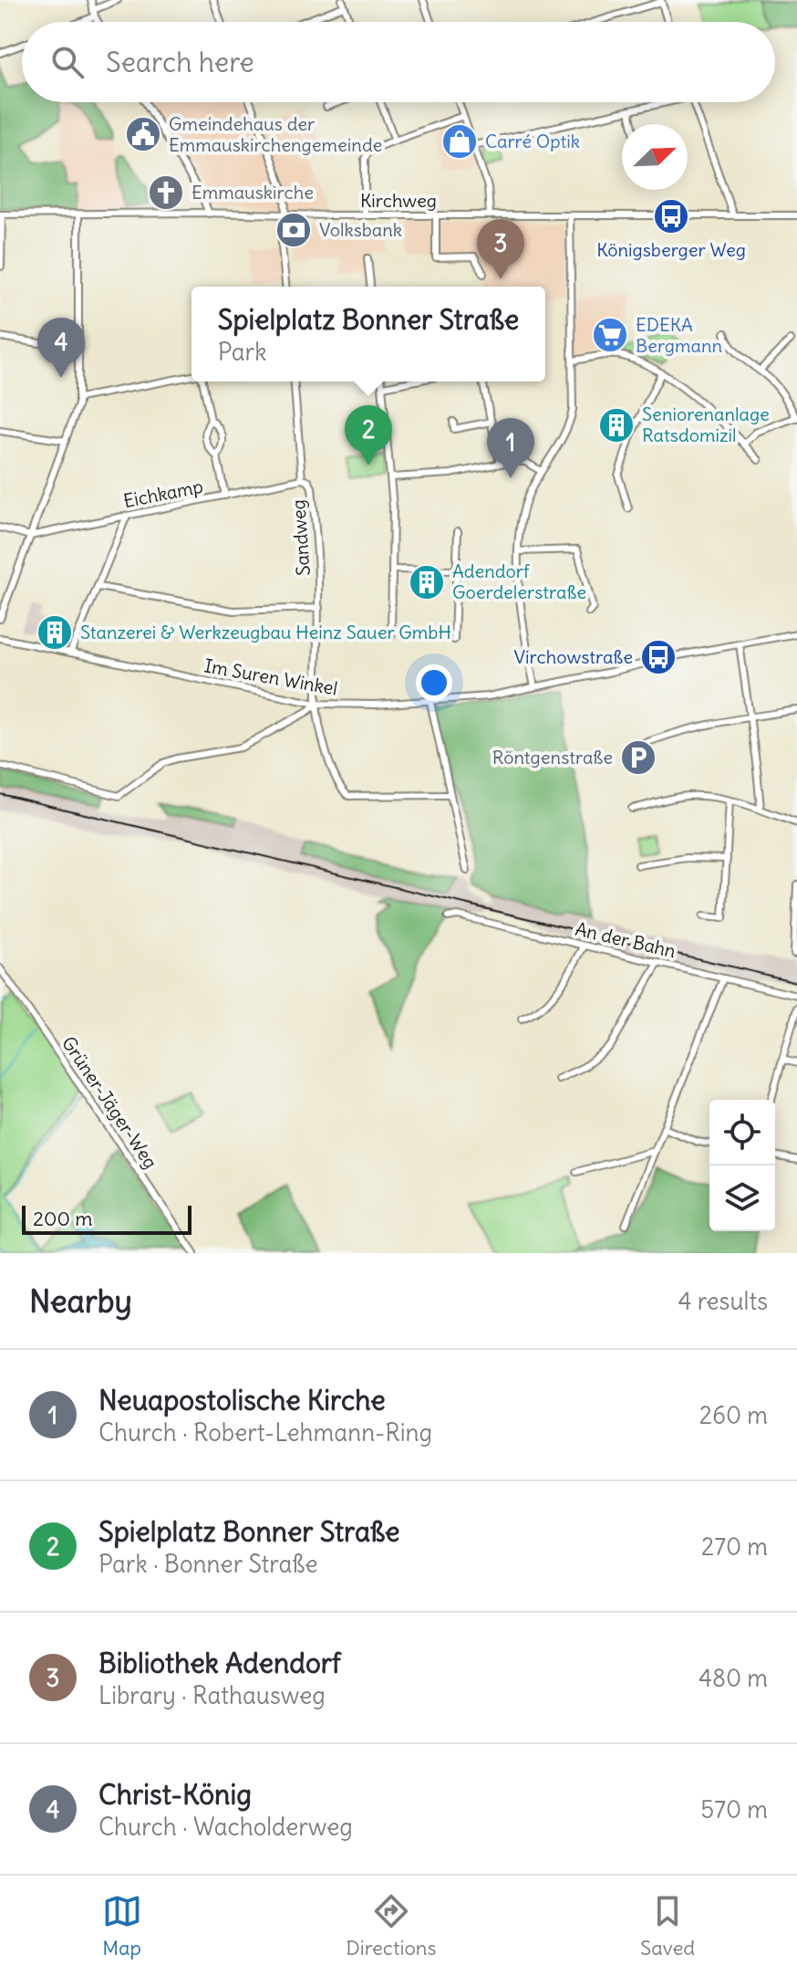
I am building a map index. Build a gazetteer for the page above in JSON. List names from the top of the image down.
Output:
{
  "streets": {
    "street": [
      "Kirchweg",
      "Eichkamp",
      "Sandweg",
      "Im Suren Winkel",
      "An der Bahn",
      "Grüner-Jäger-Weg"
    ]
  },
  "crossings": [
    ["Eichkamp", "Sandweg"],
    ["Sandweg", "Im Suren Winkel"]
  ],
  "places": {
    "public building": ["Gmeindehaus der Emmauskirchengemeinde"],
    "shop": ["Carré Optik"],
    "church": ["Emmauskirche"],
    "bus stop": ["Königsberger Weg", "Virchowstraße"],
    "bank": ["Volksbank"],
    "supermarket": ["EDEKA Bergmann"],
    "building": ["Seniorenanlage Ratsdomizil", "Adendorf Goerdelerstraße", "Stanzerei & Werkzeugbau Heinz Sauer GmbH"],
    "parking": ["Röntgenstraße"]
  },
  "scale_bar": "200 m",
  "north": "top right",
  "page": {
    "search": "Search here",
    "pins": [
      "3",
      "4",
      "2",
      "1"
    ],
    "popup": ["Spielplatz Bonner Straße", "Park"],
    "scale": "200 m",
    "heading": ["Nearby", "4 results"],
    "list": [
      {
        "mark": "1",
        "name": "Neuapostolische Kirche",
        "note": "Church · Robert-Lehmann-Ring",
        "value": "260 m"
      },
      {
        "mark": "2",
        "name": "Spielplatz Bonner Straße",
        "note": "Park · Bonner Straße",
        "value": "270 m"
      },
      {
        "mark": "3",
        "name": "Bibliothek Adendorf",
        "note": "Library · Rathausweg",
        "value": "480 m"
      },
      {
        "mark": "4",
        "name": "Christ-König",
        "note": "Church · Wacholderweg",
        "value": "570 m"
      }
    ],
    "nav": ["Map", "Directions", "Saved"]
  }
}
